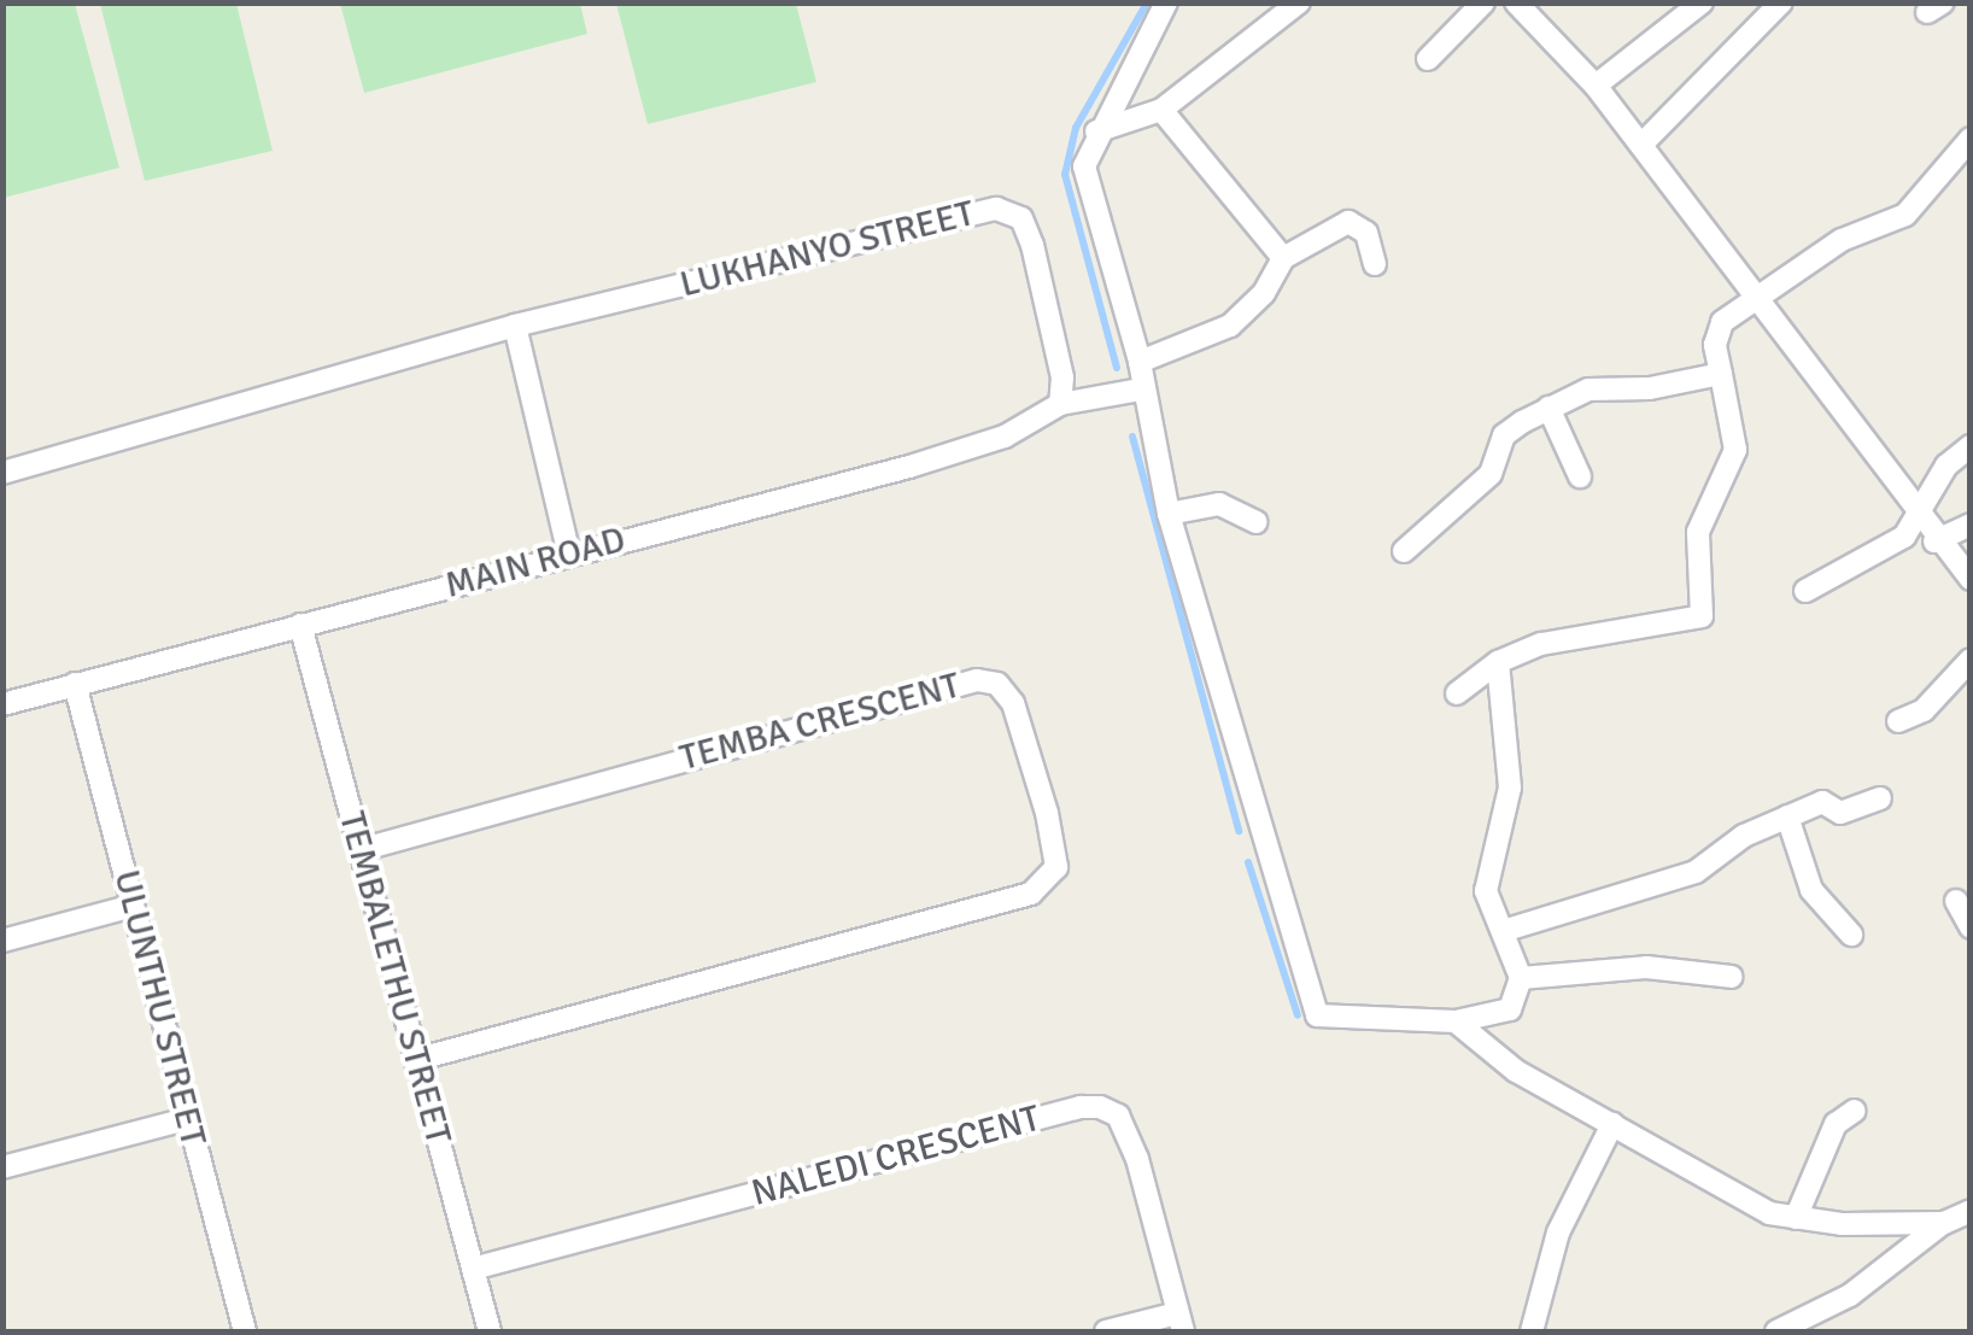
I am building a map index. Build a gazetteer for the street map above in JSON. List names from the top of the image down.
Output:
{
  "streets": {
    "street": [
      "LUKHANYO STREET",
      "MAIN ROAD",
      "TEMBA CRESCENT",
      "TEMBALETHU STREET",
      "ULUNTHU STREET",
      "NALEDI CRESCENT"
    ]
  },
  "crossings": [
    ["LUKHANYO STREET", "MAIN ROAD"],
    ["MAIN ROAD", "TEMBALETHU STREET"],
    ["MAIN ROAD", "ULUNTHU STREET"],
    ["TEMBA CRESCENT", "TEMBALETHU STREET"],
    ["TEMBALETHU STREET", "NALEDI CRESCENT"]
  ]
}
